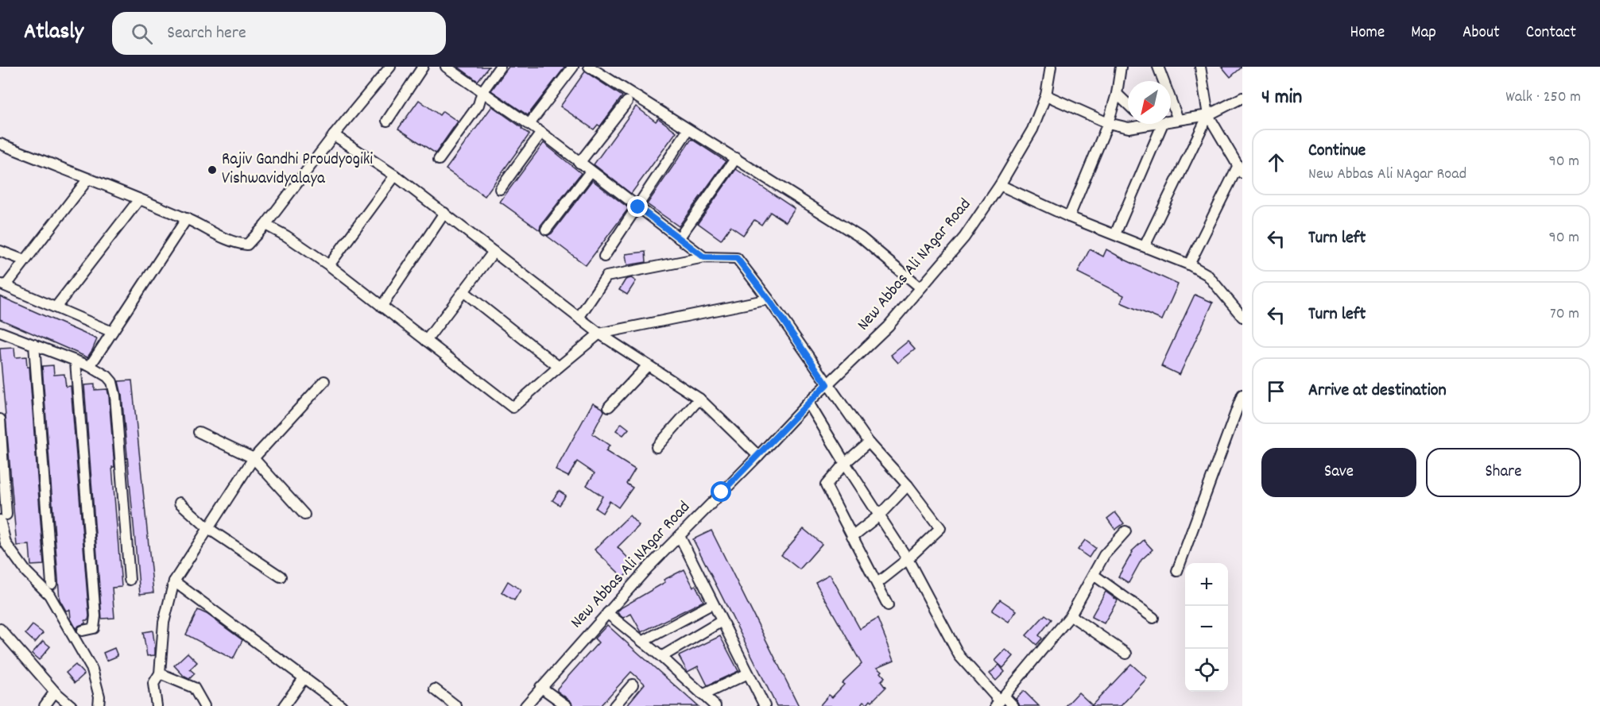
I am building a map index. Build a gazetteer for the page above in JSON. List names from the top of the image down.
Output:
{
  "streets": {
    "street": ["New Abbas Ali NAgar Road"]
  },
  "places": ["Rajiv Gandhi Proudyogiki Vishwavidyalaya"],
  "north": "bottom left",
  "page": {
    "header": "Atlasly",
    "search": "Search here",
    "nav": [
      "Home",
      "Map",
      "About",
      "Contact"
    ],
    "heading": ["4 min", "Walk · 250 m"],
    "list": [
      ["Continue", "New Abbas Ali NAgar Road", "90 m"],
      ["Turn left", "90 m"],
      ["Turn left", "70 m"],
      "Arrive at destination"
    ],
    "buttons": ["Save", "Share"],
    "map_buttons": ["+", "−"]
  }
}
